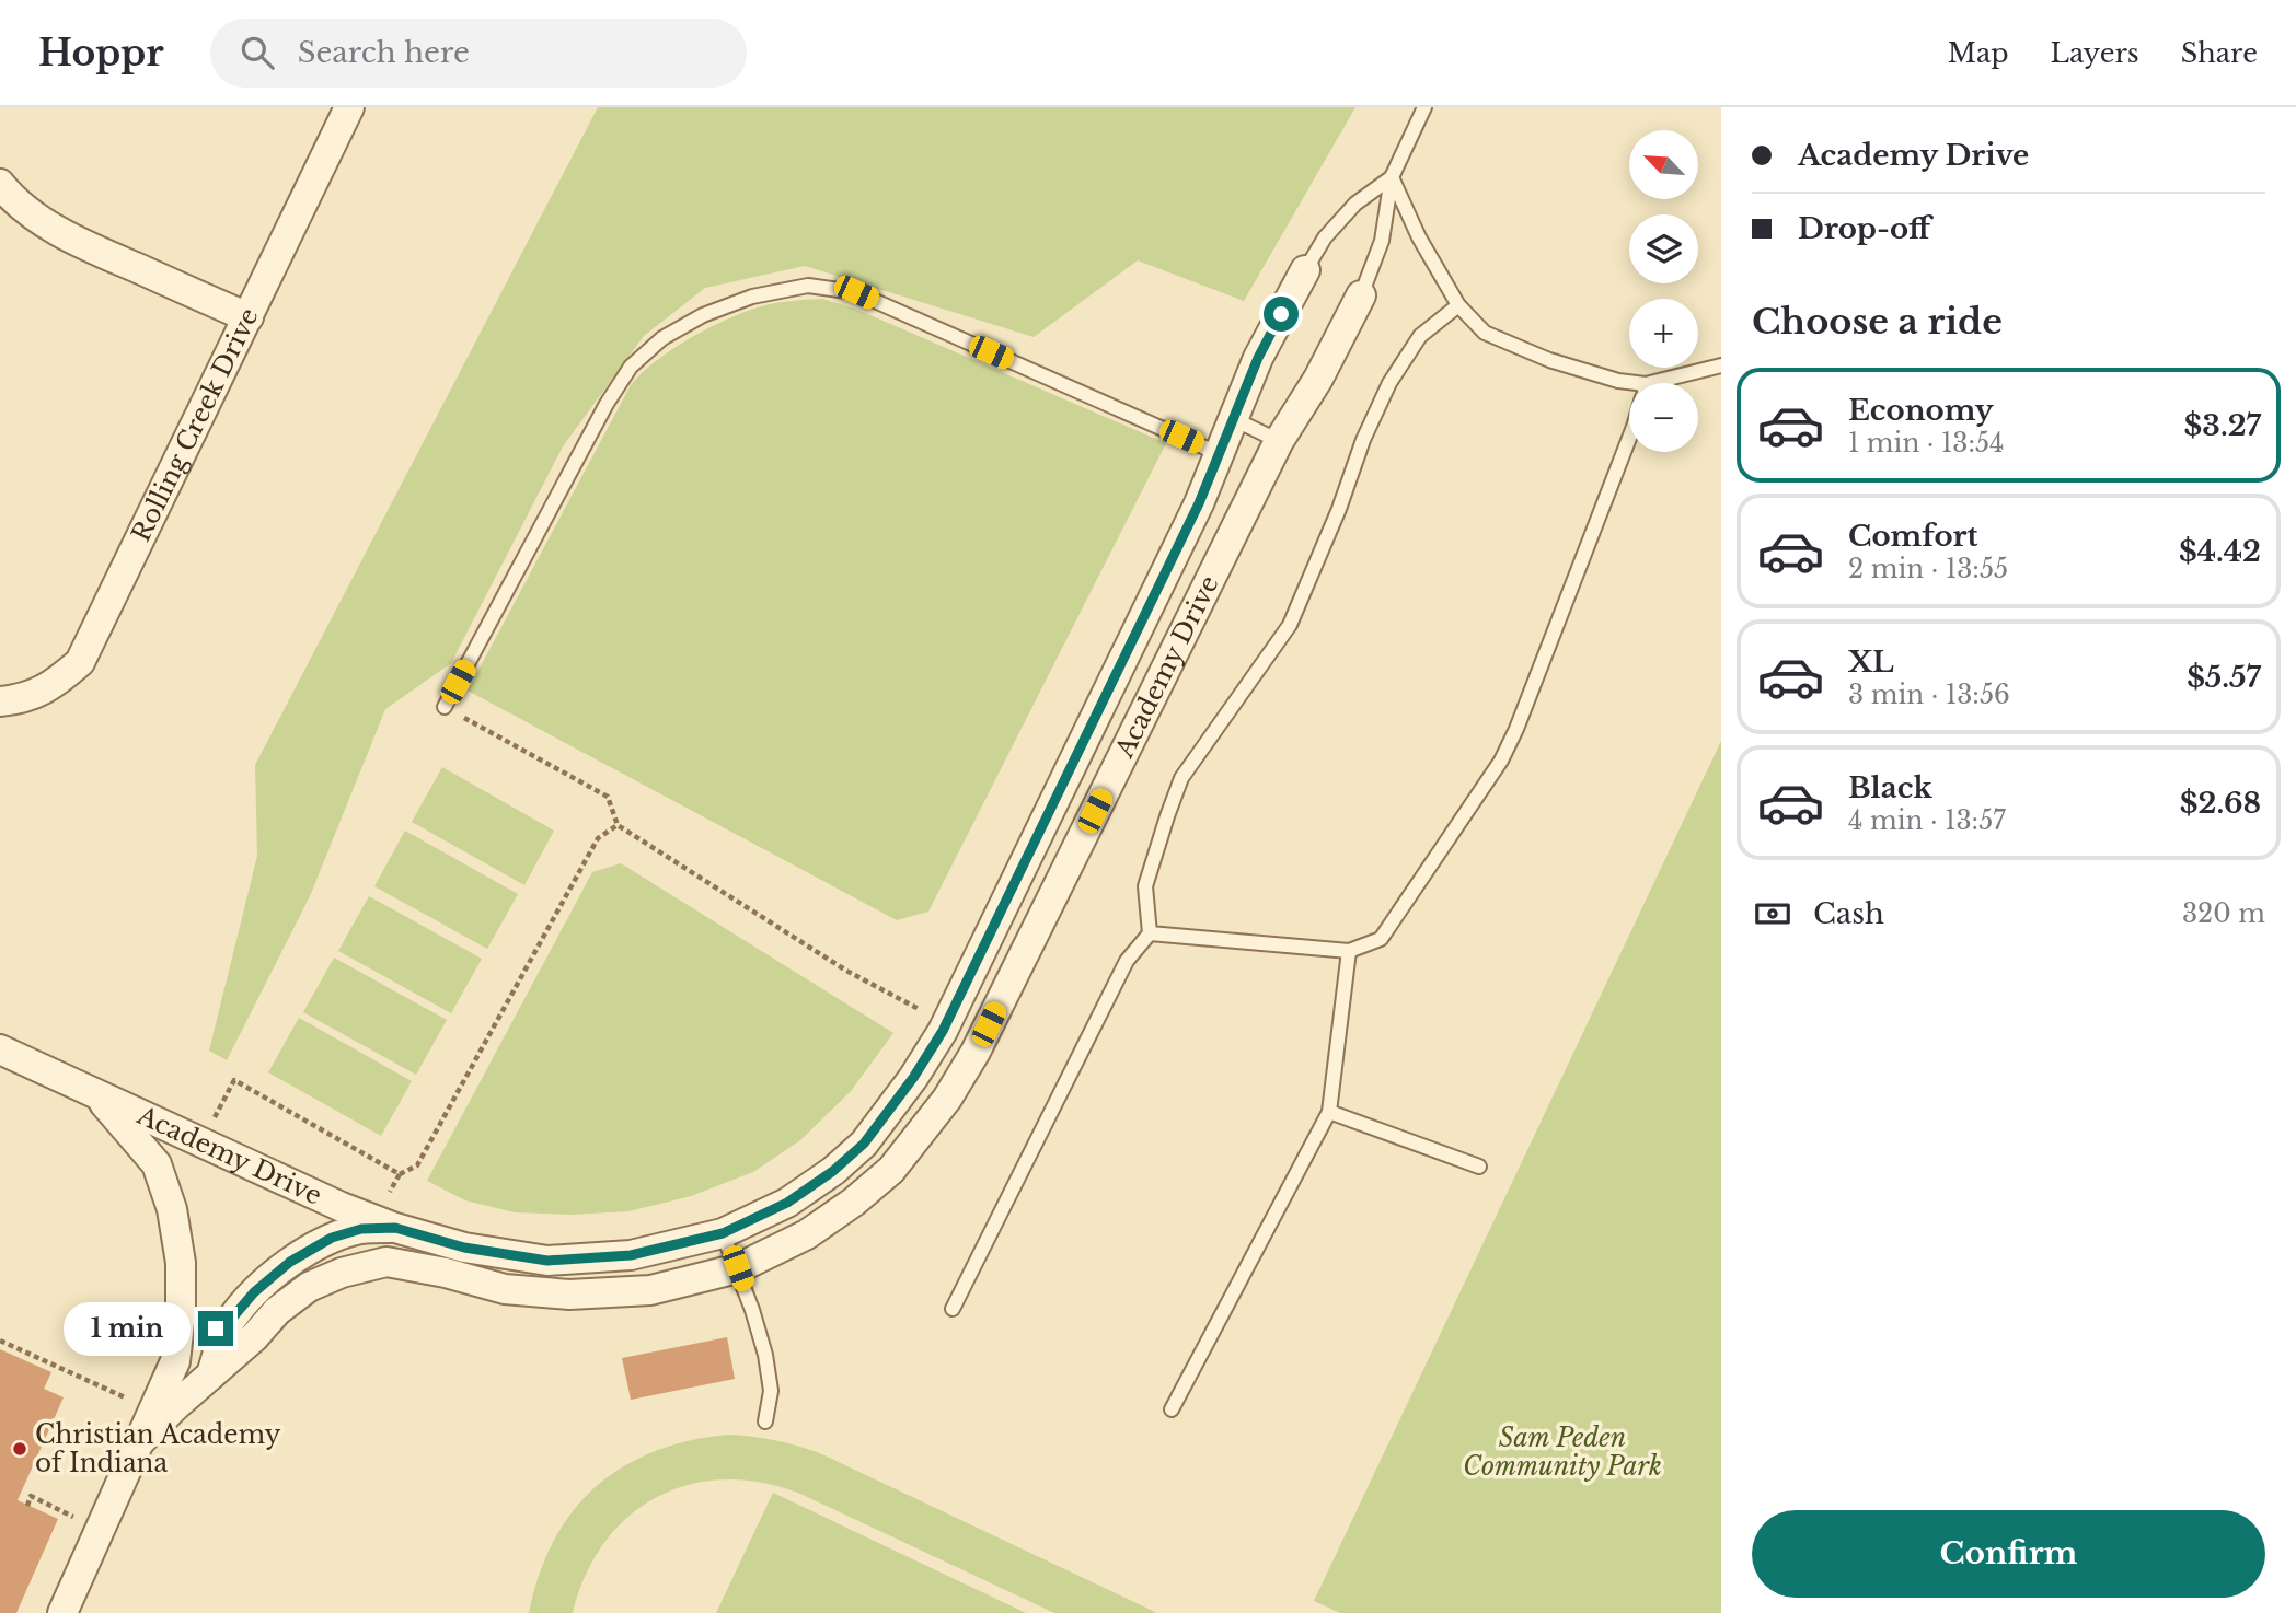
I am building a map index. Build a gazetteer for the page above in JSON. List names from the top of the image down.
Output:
{
  "streets": {
    "street": ["Rolling Creek Drive", "Academy Drive"]
  },
  "parks": ["Sam Peden Community Park"],
  "places": ["Christian Academy of Indiana"],
  "north": "top left",
  "page": {
    "header": "Hoppr",
    "search": "Search here",
    "nav": ["Map", "Layers", "Share"],
    "banner": ["Academy Drive", "Drop-off"],
    "map_buttons": ["+", "−"],
    "heading": "Choose a ride",
    "list": [
      {
        "name": "Economy",
        "note": "1 min · 13:54",
        "value": "$3.27"
      },
      {
        "name": "Comfort",
        "note": "2 min · 13:55",
        "value": "$4.42"
      },
      {
        "name": "XL",
        "note": "3 min · 13:56",
        "value": "$5.57"
      },
      {
        "name": "Black",
        "note": "4 min · 13:57",
        "value": "$2.68"
      }
    ],
    "pay": ["Cash", "320 m"],
    "bubble": "1 min",
    "buttons": "Confirm"
  }
}
